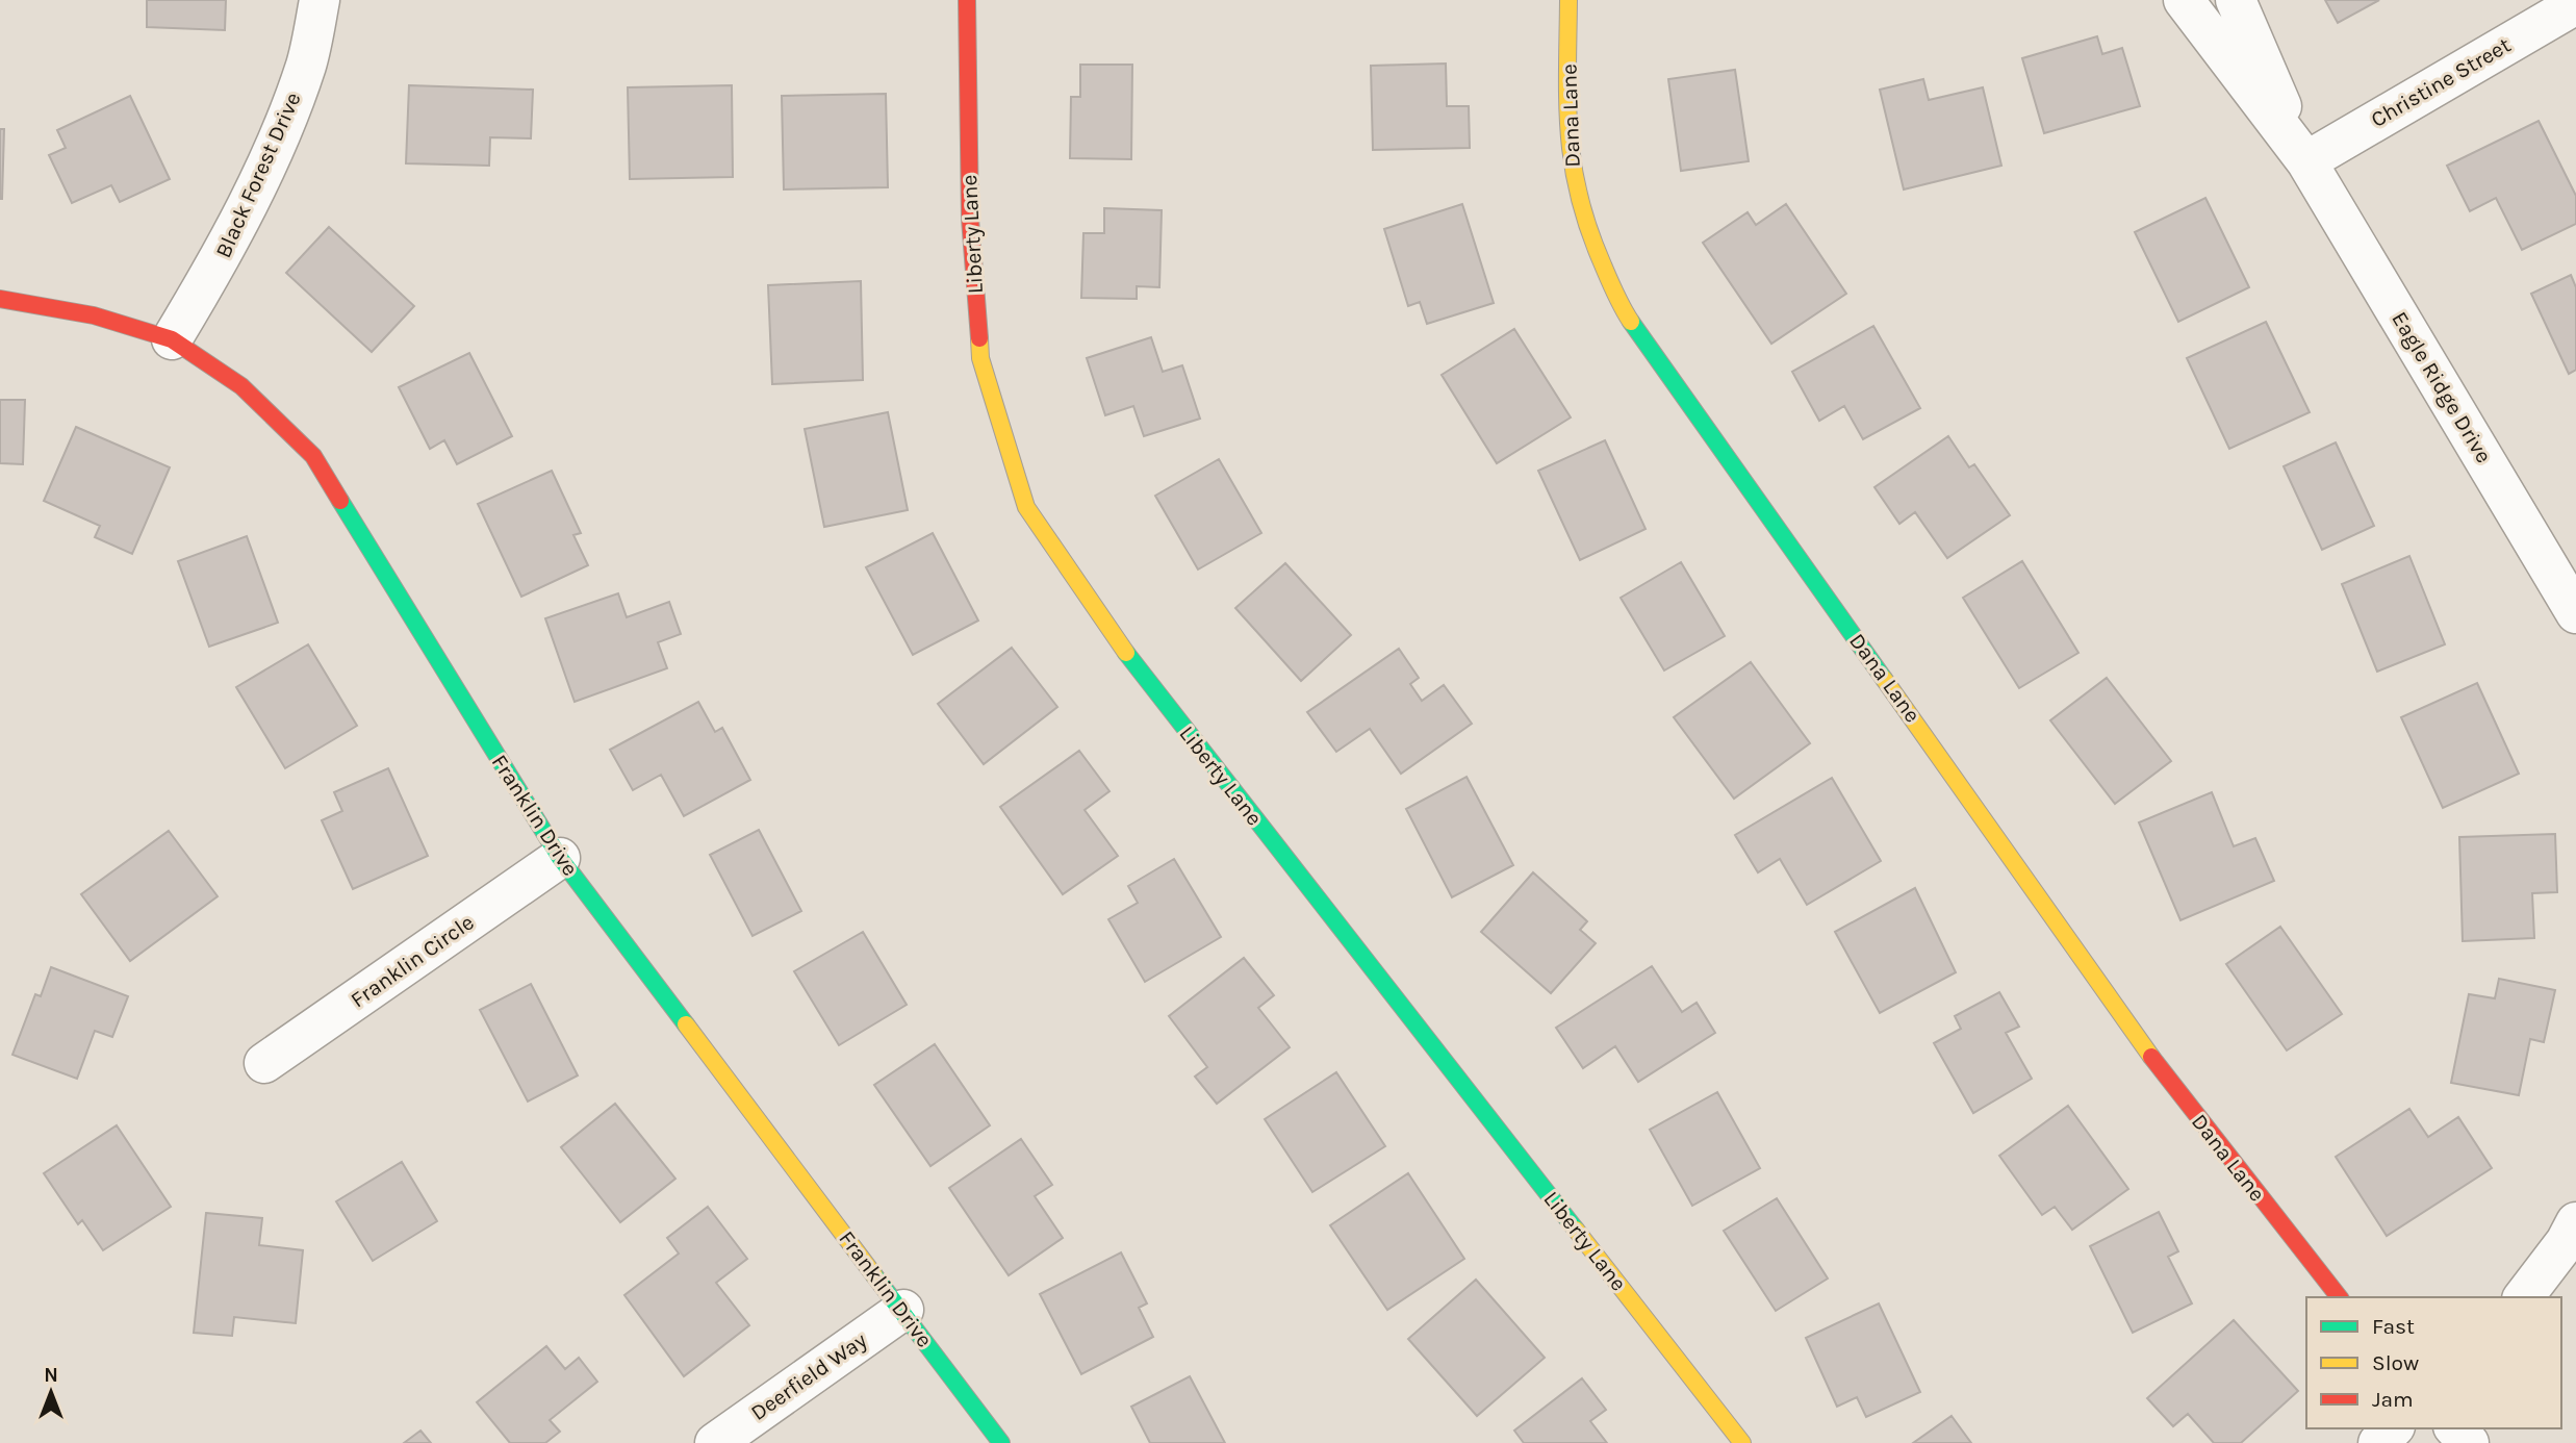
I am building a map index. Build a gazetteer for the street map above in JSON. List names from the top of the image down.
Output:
{
  "streets": {
    "street": [
      "Christine Street",
      "Dana Lane",
      "Black Forest Drive",
      "Liberty Lane",
      "Eagle Ridge Drive",
      "Franklin Drive",
      "Franklin Circle",
      "Deerfield Way"
    ]
  },
  "crossings": [
    ["Christine Street", "Eagle Ridge Drive"],
    ["Black Forest Drive", "Franklin Drive"],
    ["Franklin Drive", "Franklin Circle"],
    ["Franklin Drive", "Deerfield Way"]
  ],
  "legend": ["Fast", "Slow", "Jam"],
  "north": "top"
}
